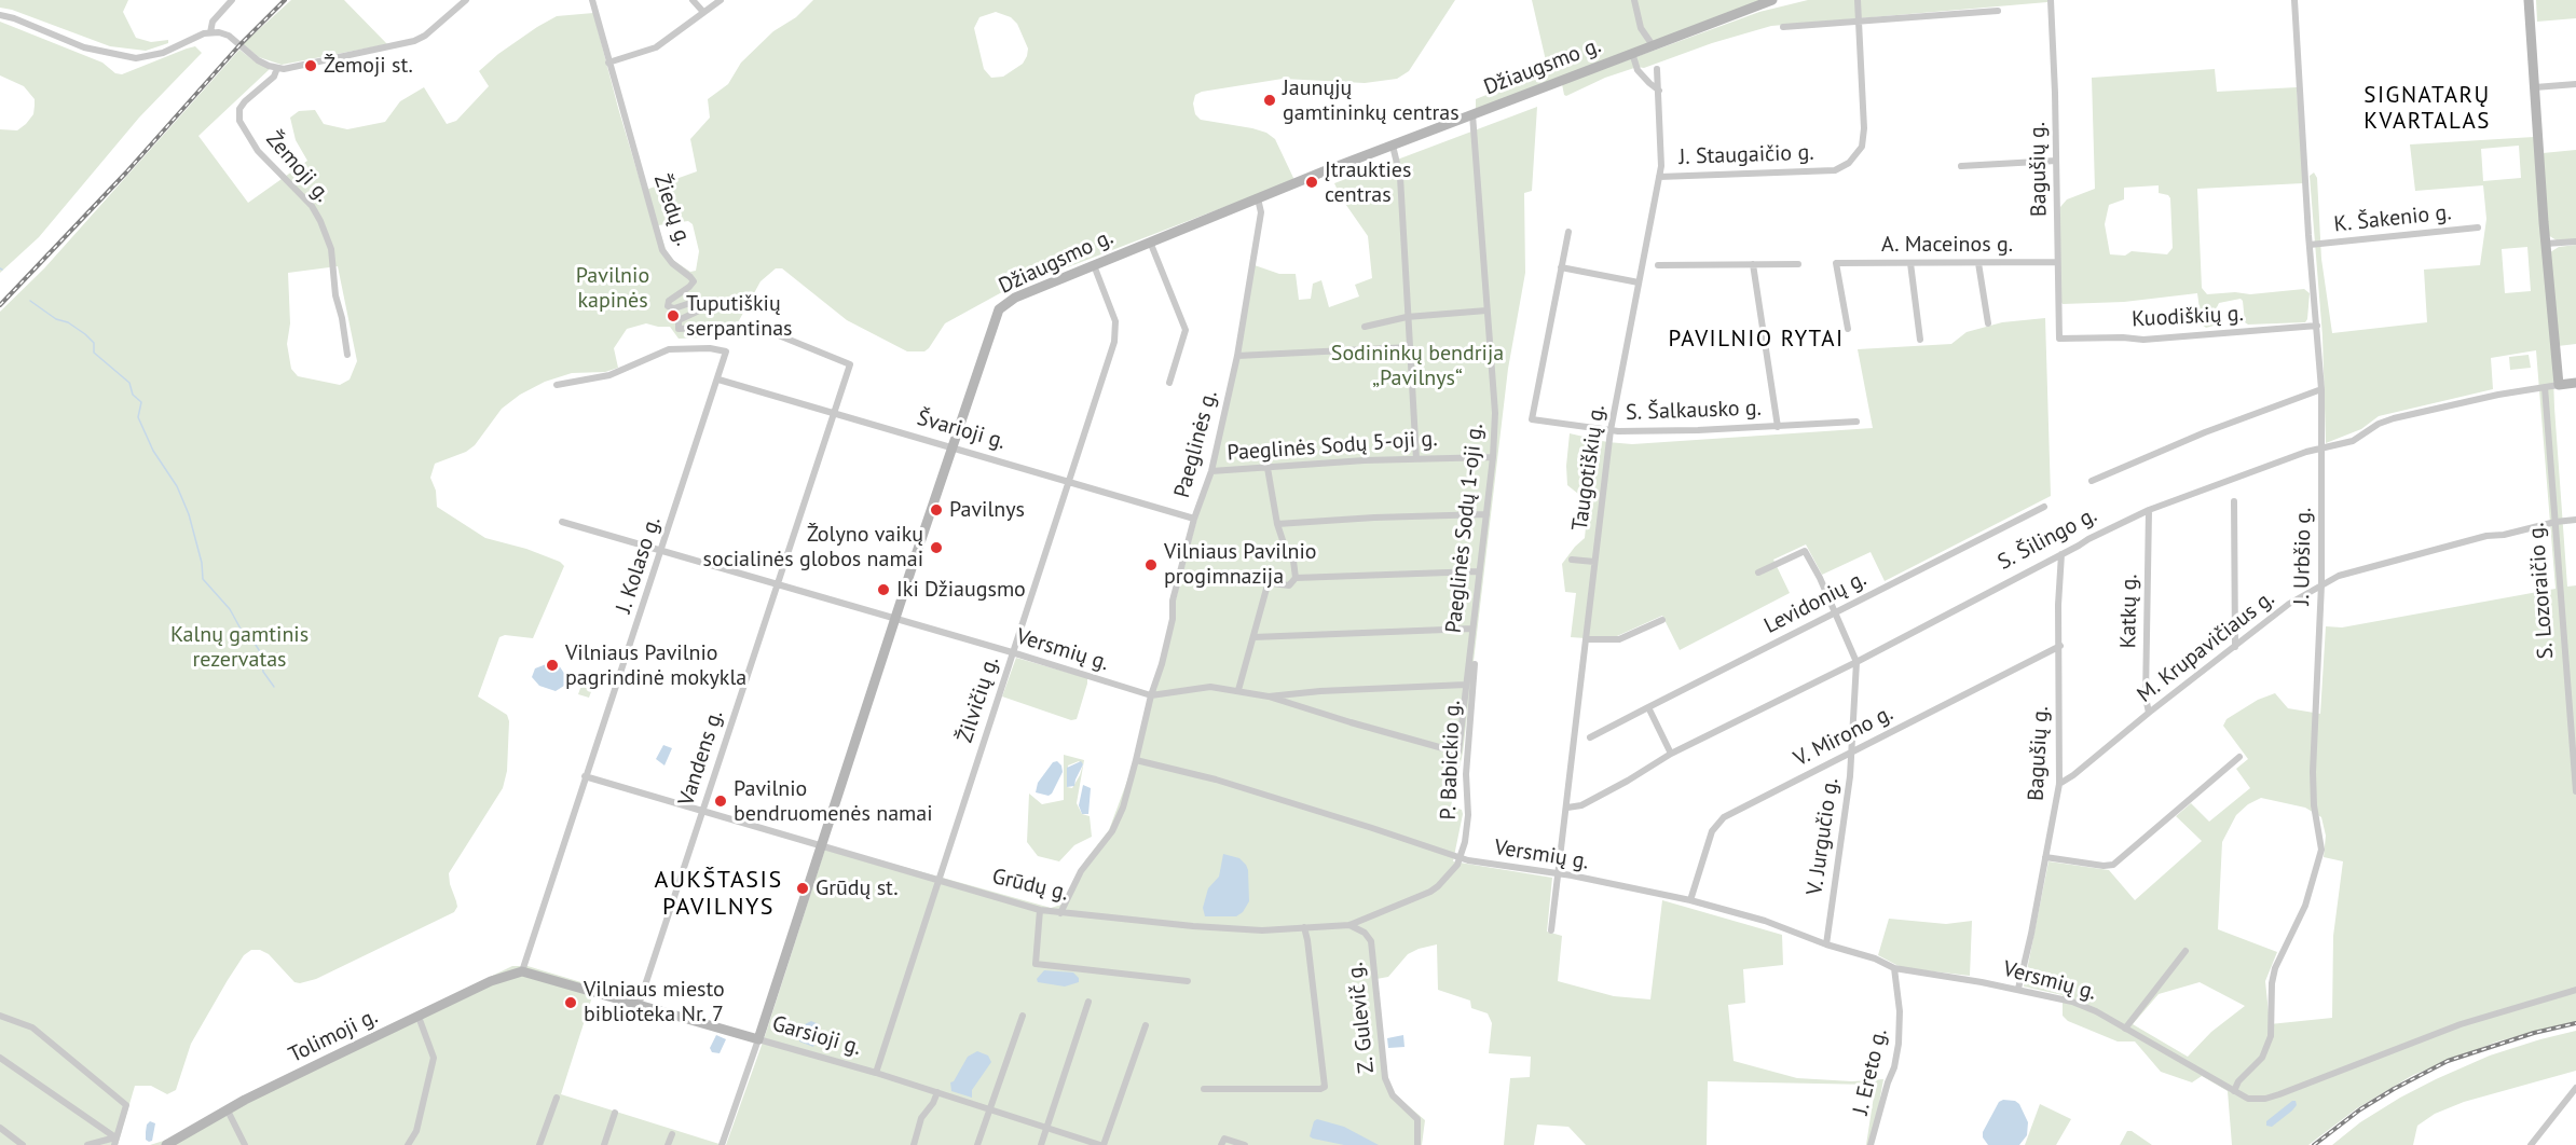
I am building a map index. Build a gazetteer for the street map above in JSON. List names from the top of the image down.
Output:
{
  "streets": {
    "street": [
      "Džiaugsmo g.",
      "J. Staugaičio g.",
      "Žemoji g.",
      "Bagušių g.",
      "Žiedų g.",
      "K. Šakenio g.",
      "A. Maceinos g.",
      "Kuodiškių g.",
      "S. Šalkausko g.",
      "Švarioji g.",
      "Paeglinės g.",
      "Paeglinės Sodų 5-oji g.",
      "Taugotiškių g.",
      "Paeglinės Sodų 1-oji g.",
      "S. Šilingo g.",
      "J. Urbšio g.",
      "J. Kolaso g.",
      "S. Lozoraičio g.",
      "Levidonių g.",
      "Katkų g.",
      "M. Krupavičiaus g.",
      "Versmių g.",
      "Žilvičių g.",
      "V. Mirono g.",
      "Vandens g.",
      "P. Babickio g.",
      "V. Jurgučio g.",
      "Grūdų g.",
      "Z. Gulevič g.",
      "Tolimoji g.",
      "Garsioji g.",
      "J. Ereto g."
    ]
  },
  "crossings": [
    ["Džiaugsmo g.", "Švarioji g."],
    ["Džiaugsmo g.", "Paeglinės g."],
    ["Džiaugsmo g.", "Paeglinės Sodų 1-oji g."],
    ["Džiaugsmo g.", "Versmių g."],
    ["Džiaugsmo g.", "Žilvičių g."],
    ["Džiaugsmo g.", "Grūdų g."],
    ["Džiaugsmo g.", "Garsioji g."],
    ["J. Staugaičio g.", "Taugotiškių g."],
    ["Bagušių g.", "A. Maceinos g."],
    ["Bagušių g.", "Kuodiškių g."],
    ["Bagušių g.", "S. Šilingo g."],
    ["Bagušių g.", "M. Krupavičiaus g."],
    ["Bagušių g.", "Versmių g."],
    ["Bagušių g.", "V. Mirono g."],
    ["Žiedų g.", "Vandens g."],
    ["K. Šakenio g.", "J. Urbšio g."],
    ["Kuodiškių g.", "J. Urbšio g."],
    ["S. Šalkausko g.", "Taugotiškių g."],
    ["Švarioji g.", "Paeglinės g."],
    ["Švarioji g.", "J. Kolaso g."],
    ["Švarioji g.", "Žilvičių g."],
    ["Švarioji g.", "Vandens g."],
    ["Paeglinės g.", "Paeglinės Sodų 5-oji g."],
    ["Paeglinės g.", "Versmių g."],
    ["Paeglinės Sodų 5-oji g.", "Paeglinės Sodų 1-oji g."],
    ["Taugotiškių g.", "S. Šilingo g."],
    ["Taugotiškių g.", "Versmių g."],
    ["S. Šilingo g.", "J. Urbšio g."],
    ["S. Šilingo g.", "S. Lozoraičio g."],
    ["S. Šilingo g.", "Katkų g."],
    ["S. Šilingo g.", "V. Jurgučio g."],
    ["J. Urbšio g.", "M. Krupavičiaus g."],
    ["J. Urbšio g.", "Versmių g."],
    ["J. Kolaso g.", "Versmių g."],
    ["J. Kolaso g.", "Grūdų g."],
    ["J. Kolaso g.", "Tolimoji g."],
    ["J. Kolaso g.", "Garsioji g."],
    ["S. Lozoraičio g.", "M. Krupavičiaus g."],
    ["Levidonių g.", "V. Jurgučio g."],
    ["Katkų g.", "M. Krupavičiaus g."],
    ["Versmių g.", "Žilvičių g."],
    ["Versmių g.", "V. Mirono g."],
    ["Versmių g.", "Vandens g."],
    ["Versmių g.", "P. Babickio g."],
    ["Versmių g.", "V. Jurgučio g."],
    ["Versmių g.", "Grūdų g."],
    ["Versmių g.", "J. Ereto g."],
    ["Žilvičių g.", "Grūdų g."],
    ["Žilvičių g.", "Garsioji g."],
    ["V. Mirono g.", "V. Jurgučio g."],
    ["Vandens g.", "Grūdų g."],
    ["Vandens g.", "Garsioji g."],
    ["P. Babickio g.", "Grūdų g."],
    ["Grūdų g.", "Z. Gulevič g."],
    ["Tolimoji g.", "Garsioji g."]
  ],
  "districts": ["SIGNATARŲ KVARTALAS", "PAVILNIO RYTAI", "AUKŠTASIS PAVILNYS"],
  "parks": ["Pavilnio kapinės", "Sodininkų bendrija „Pavilnys“", "Kalnų gamtinis rezervatas"],
  "places": [
    "Žemoji st.",
    "Jaunųjų gamtininkų centras",
    "Įtraukties centras",
    "Tuputiškių serpantinas",
    "Pavilnys",
    "Žolyno vaikų socialinės globos namai",
    "Vilniaus Pavilnio progimnazija",
    "Iki Džiaugsmo",
    "Vilniaus Pavilnio pagrindinė mokykla",
    "Pavilnio bendruomenės namai",
    "Grūdų st.",
    "Vilniaus miesto biblioteka Nr. 7"
  ]
}
